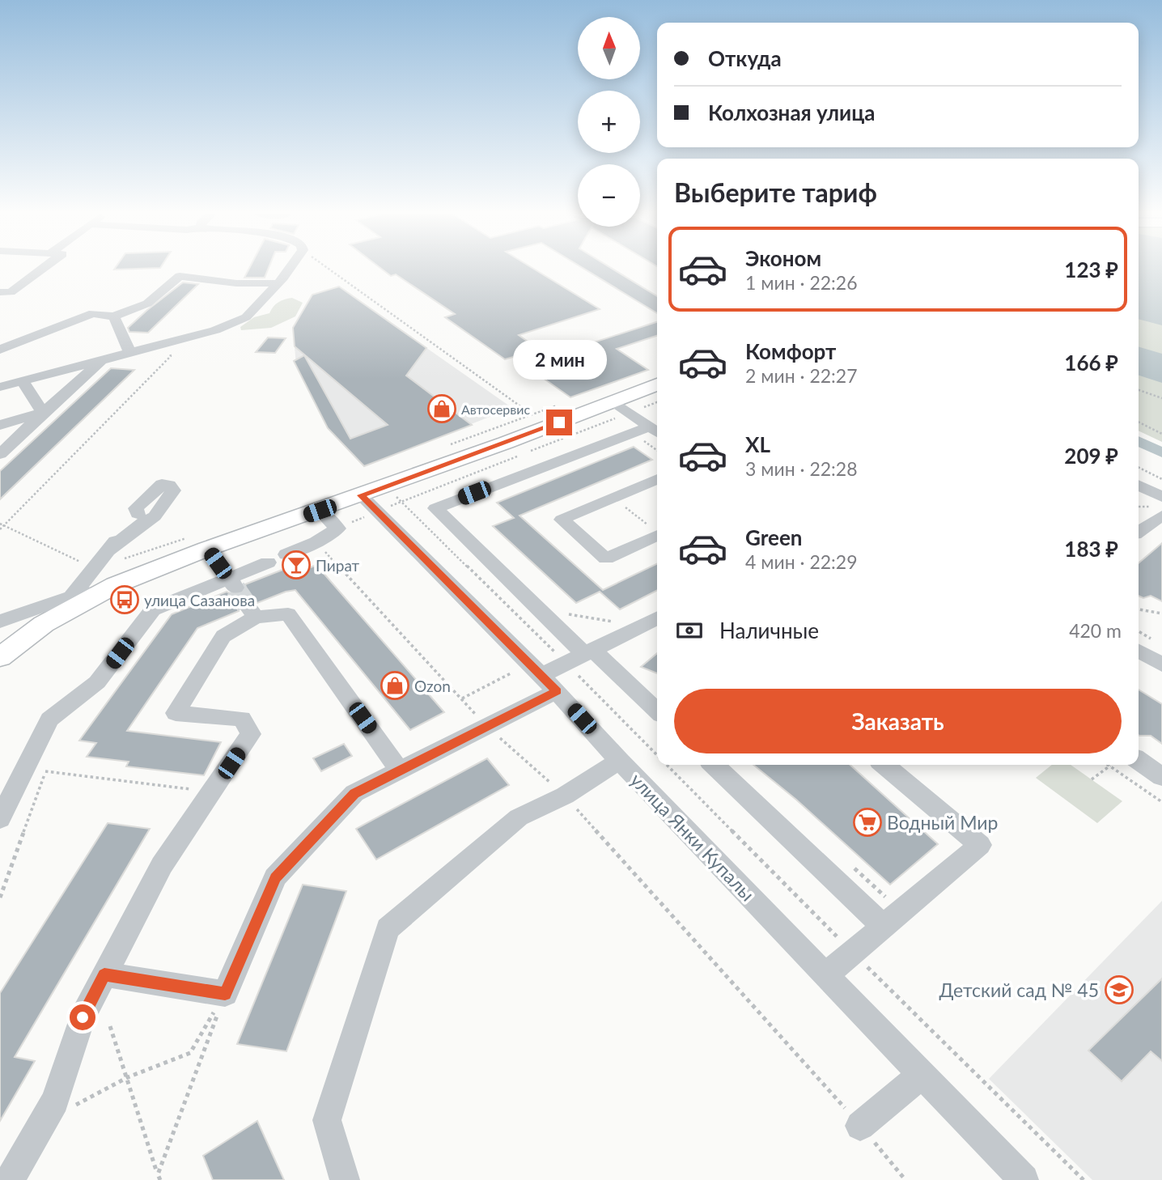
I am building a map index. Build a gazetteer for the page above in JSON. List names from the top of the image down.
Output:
{
  "streets": {
    "street": ["улица Янки Купалы"]
  },
  "places": {
    "shop": ["Автосервис", "Ozon"],
    "bar": ["Пират"],
    "bus stop": ["улица Сазанова"],
    "supermarket": ["Водный Мир"],
    "school or university": ["Детский сад № 45"]
  },
  "north": "top",
  "page": {
    "map_buttons": ["+", "−"],
    "banner": ["Откуда", "Колхозная улица"],
    "heading": "Выберите тариф",
    "list": [
      {
        "name": "Эконом",
        "note": "1 мин · 22:26",
        "value": "123 ₽"
      },
      {
        "name": "Комфорт",
        "note": "2 мин · 22:27",
        "value": "166 ₽"
      },
      {
        "name": "XL",
        "note": "3 мин · 22:28",
        "value": "209 ₽"
      },
      {
        "name": "Green",
        "note": "4 мин · 22:29",
        "value": "183 ₽"
      }
    ],
    "bubble": "2 мин",
    "pay": ["Наличные", "420 m"],
    "buttons": "Заказать"
  }
}
